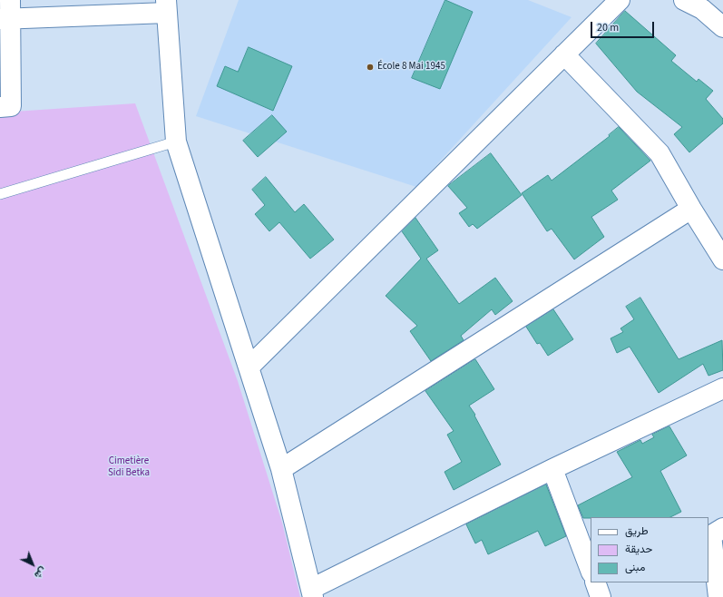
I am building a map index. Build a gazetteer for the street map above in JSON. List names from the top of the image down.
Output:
{
  "parks": ["Cimetière Sidi Betka"],
  "places": ["École 8 Mai 1945"],
  "legend": ["طريق", "حديقة", "مبنى"],
  "scale_bar": "20 m",
  "north": "bottom right"
}
